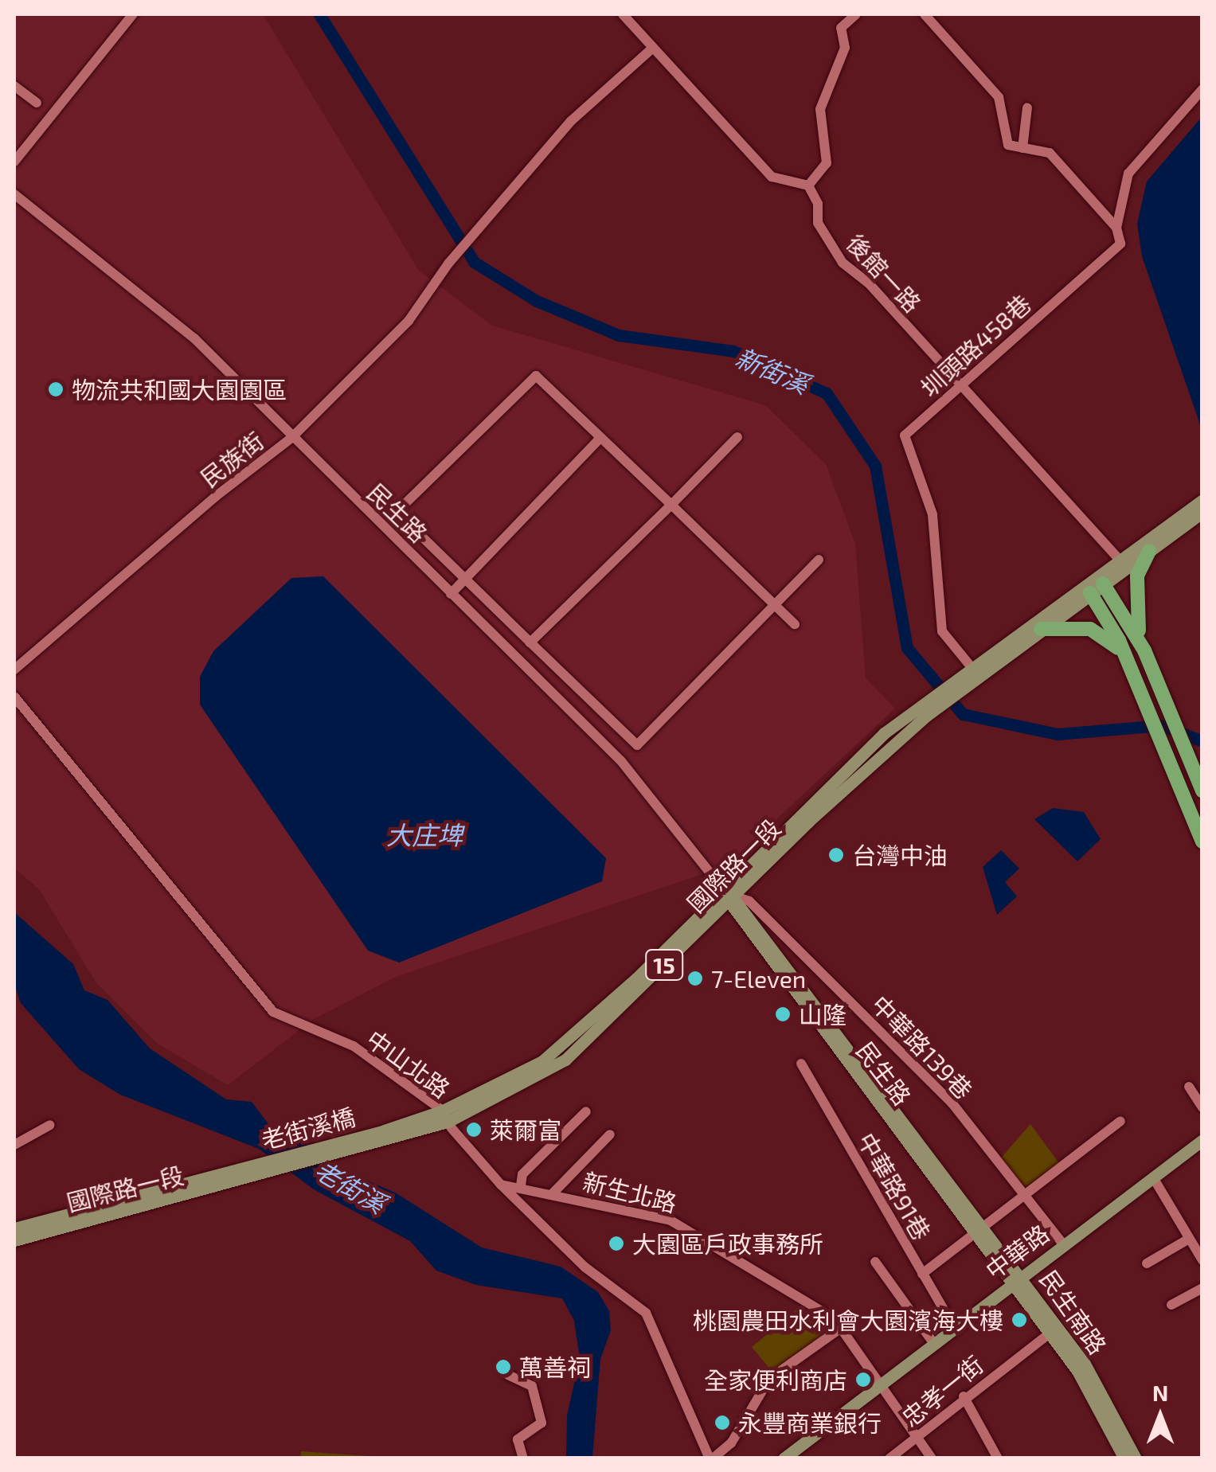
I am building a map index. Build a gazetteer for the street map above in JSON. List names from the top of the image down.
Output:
{
  "streets": {
    "main road": [
      "民生路",
      "國際路一段",
      "15",
      "老街溪橋",
      "中華路",
      "民生南路"
    ],
    "street": [
      "後館一路",
      "圳頭路458巷",
      "民族街",
      "中華路139巷",
      "中山北路",
      "中華路91巷",
      "新生北路",
      "忠孝一街"
    ]
  },
  "crossings": [
    ["後館一路", "圳頭路458巷"],
    ["後館一路", "15"],
    ["圳頭路458巷", "國際路一段"],
    ["圳頭路458巷", "15"],
    ["民族街", "民生路"],
    ["民生路", "國際路一段"],
    ["民生路", "中華路139巷"],
    ["民生路", "中華路"],
    ["民生路", "民生南路"],
    ["國際路一段", "15"],
    ["國際路一段", "中華路139巷"],
    ["國際路一段", "中山北路"],
    ["國際路一段", "老街溪橋"],
    ["中華路139巷", "中華路"],
    ["中山北路", "新生北路"],
    ["中華路91巷", "中華路"],
    ["新生北路", "中華路"],
    ["新生北路", "忠孝一街"],
    ["中華路", "民生南路"],
    ["民生南路", "忠孝一街"]
  ],
  "water": ["新街溪", "大庄埤", "老街溪"],
  "places": [
    "物流共和國大園園區",
    "台灣中油",
    "7-Eleven",
    "山隆",
    "萊爾富",
    "大園區戶政事務所",
    "桃園農田水利會大園濱海大樓",
    "萬善祠",
    "全家便利商店",
    "永豐商業銀行"
  ],
  "north": "top"
}
